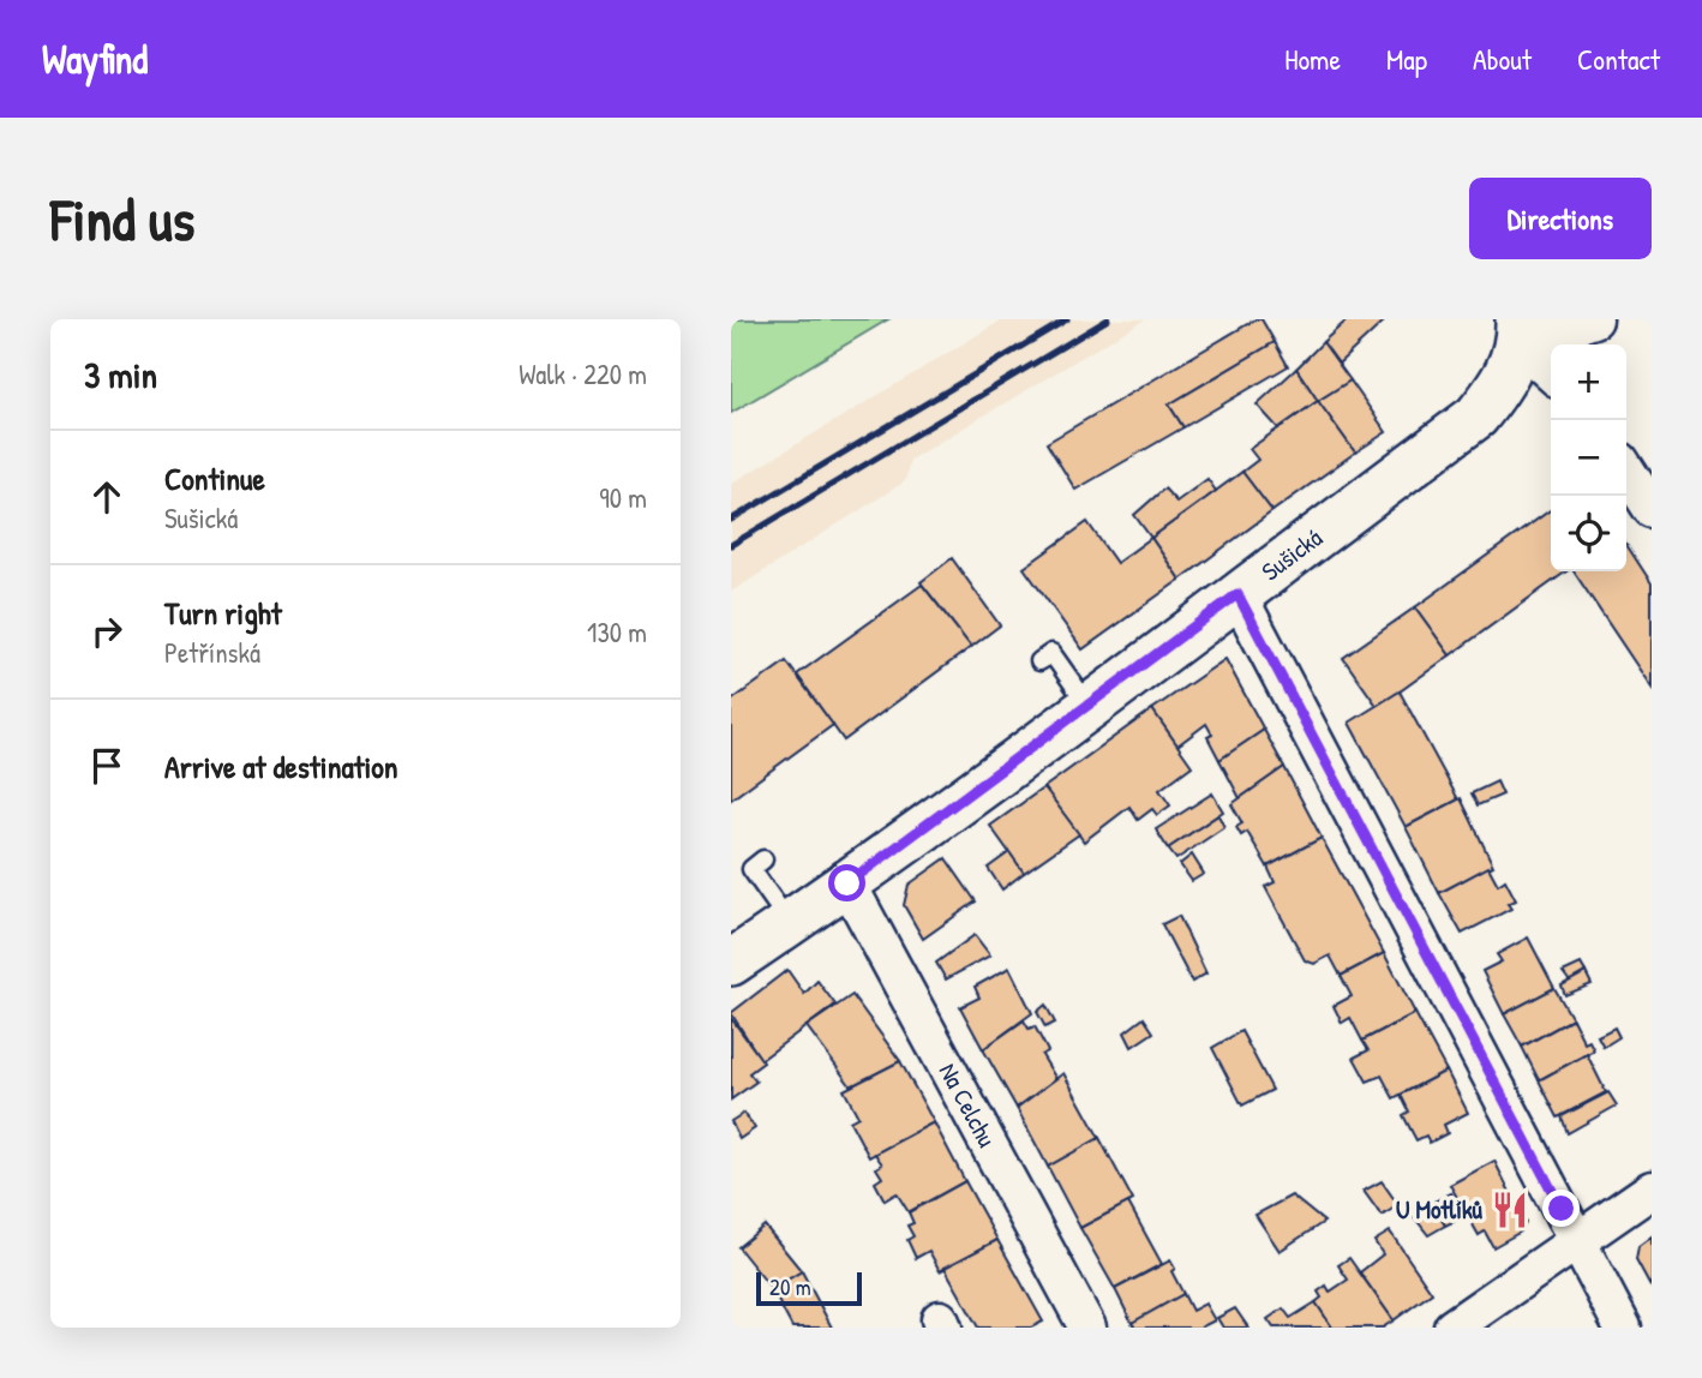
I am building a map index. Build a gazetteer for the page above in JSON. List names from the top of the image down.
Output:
{
  "streets": {
    "street": ["Sušická", "Na Celchu"]
  },
  "crossings": [
    ["Sušická", "Na Celchu"]
  ],
  "places": {
    "restaurant": ["U Motlíků"]
  },
  "scale_bar": "20 m",
  "page": {
    "header": "Wayfind",
    "nav": [
      "Home",
      "Map",
      "About",
      "Contact"
    ],
    "buttons": "Directions",
    "title": "Find us",
    "heading": ["3 min", "Walk · 220 m"],
    "map_buttons": ["+", "−"],
    "list": [
      ["Continue", "Sušická", "90 m"],
      ["Turn right", "Petřínská", "130 m"],
      "Arrive at destination"
    ],
    "scale": "20 m"
  }
}
